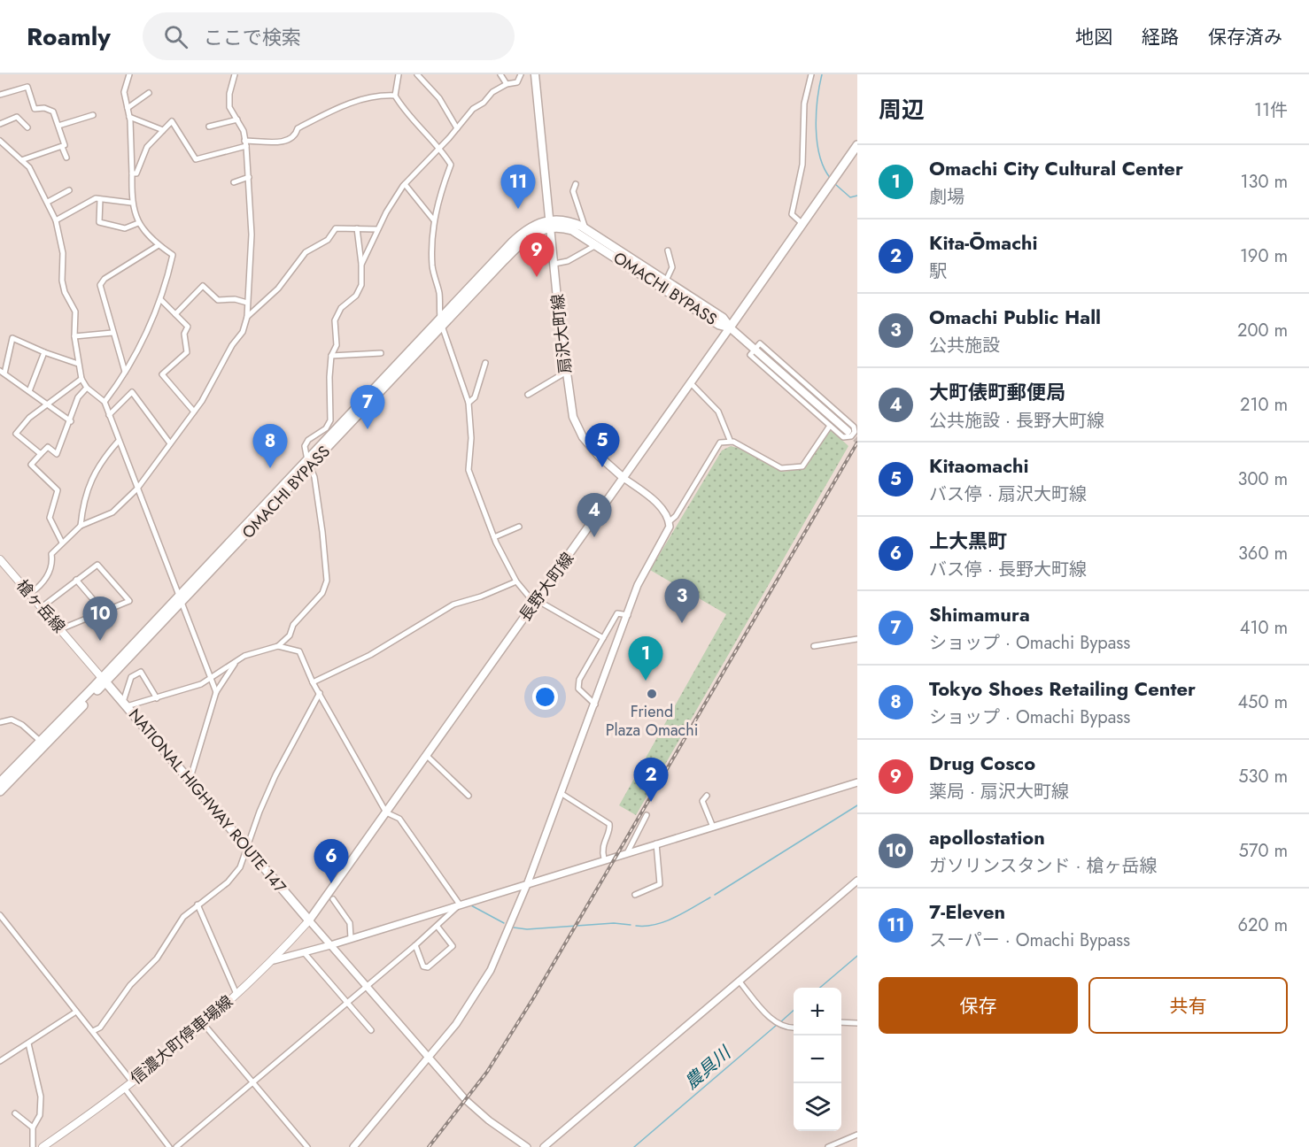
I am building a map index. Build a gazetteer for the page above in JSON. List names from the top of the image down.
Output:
{
  "streets": {
    "highway": ["OMACHI BYPASS", "NATIONAL HIGHWAY ROUTE 147"],
    "main road": [
      "扇沢大町線",
      "長野大町線",
      "槍ヶ岳線",
      "信濃大町停車場線"
    ]
  },
  "crossings": [
    ["OMACHI BYPASS", "扇沢大町線"],
    ["OMACHI BYPASS", "長野大町線"],
    ["OMACHI BYPASS", "槍ヶ岳線"],
    ["OMACHI BYPASS", "NATIONAL HIGHWAY ROUTE 147"],
    ["扇沢大町線", "長野大町線"],
    ["長野大町線", "NATIONAL HIGHWAY ROUTE 147"],
    ["長野大町線", "信濃大町停車場線"],
    ["槍ヶ岳線", "NATIONAL HIGHWAY ROUTE 147"],
    ["NATIONAL HIGHWAY ROUTE 147", "信濃大町停車場線"]
  ],
  "water": ["農具川"],
  "places": ["Friend Plaza Omachi"],
  "page": {
    "header": "Roamly",
    "search": "ここで検索",
    "nav": ["地図", "経路", "保存済み"],
    "heading": ["周辺", "11件"],
    "list": [
      {
        "mark": "1",
        "name": "Omachi City Cultural Center",
        "note": "劇場",
        "value": "130 m"
      },
      {
        "mark": "2",
        "name": "Kita-Ōmachi",
        "note": "駅",
        "value": "190 m"
      },
      {
        "mark": "3",
        "name": "Omachi Public Hall",
        "note": "公共施設",
        "value": "200 m"
      },
      {
        "mark": "4",
        "name": "大町俵町郵便局",
        "note": "公共施設 · 長野大町線",
        "value": "210 m"
      },
      {
        "mark": "5",
        "name": "Kitaomachi",
        "note": "バス停 · 扇沢大町線",
        "value": "300 m"
      },
      {
        "mark": "6",
        "name": "上大黒町",
        "note": "バス停 · 長野大町線",
        "value": "360 m"
      },
      {
        "mark": "7",
        "name": "Shimamura",
        "note": "ショップ · Omachi Bypass",
        "value": "410 m"
      },
      {
        "mark": "8",
        "name": "Tokyo Shoes Retailing Center",
        "note": "ショップ · Omachi Bypass",
        "value": "450 m"
      },
      {
        "mark": "9",
        "name": "Drug Cosco",
        "note": "薬局 · 扇沢大町線",
        "value": "530 m"
      },
      {
        "mark": "10",
        "name": "apollostation",
        "note": "ガソリンスタンド · 槍ヶ岳線",
        "value": "570 m"
      },
      {
        "mark": "11",
        "name": "7-Eleven",
        "note": "スーパー · Omachi Bypass",
        "value": "620 m"
      }
    ],
    "pins": [
      "11",
      "9",
      "7",
      "5",
      "8",
      "4",
      "3",
      "10",
      "1",
      "2",
      "6"
    ],
    "buttons": ["保存", "共有"],
    "map_buttons": ["+", "−"]
  }
}
